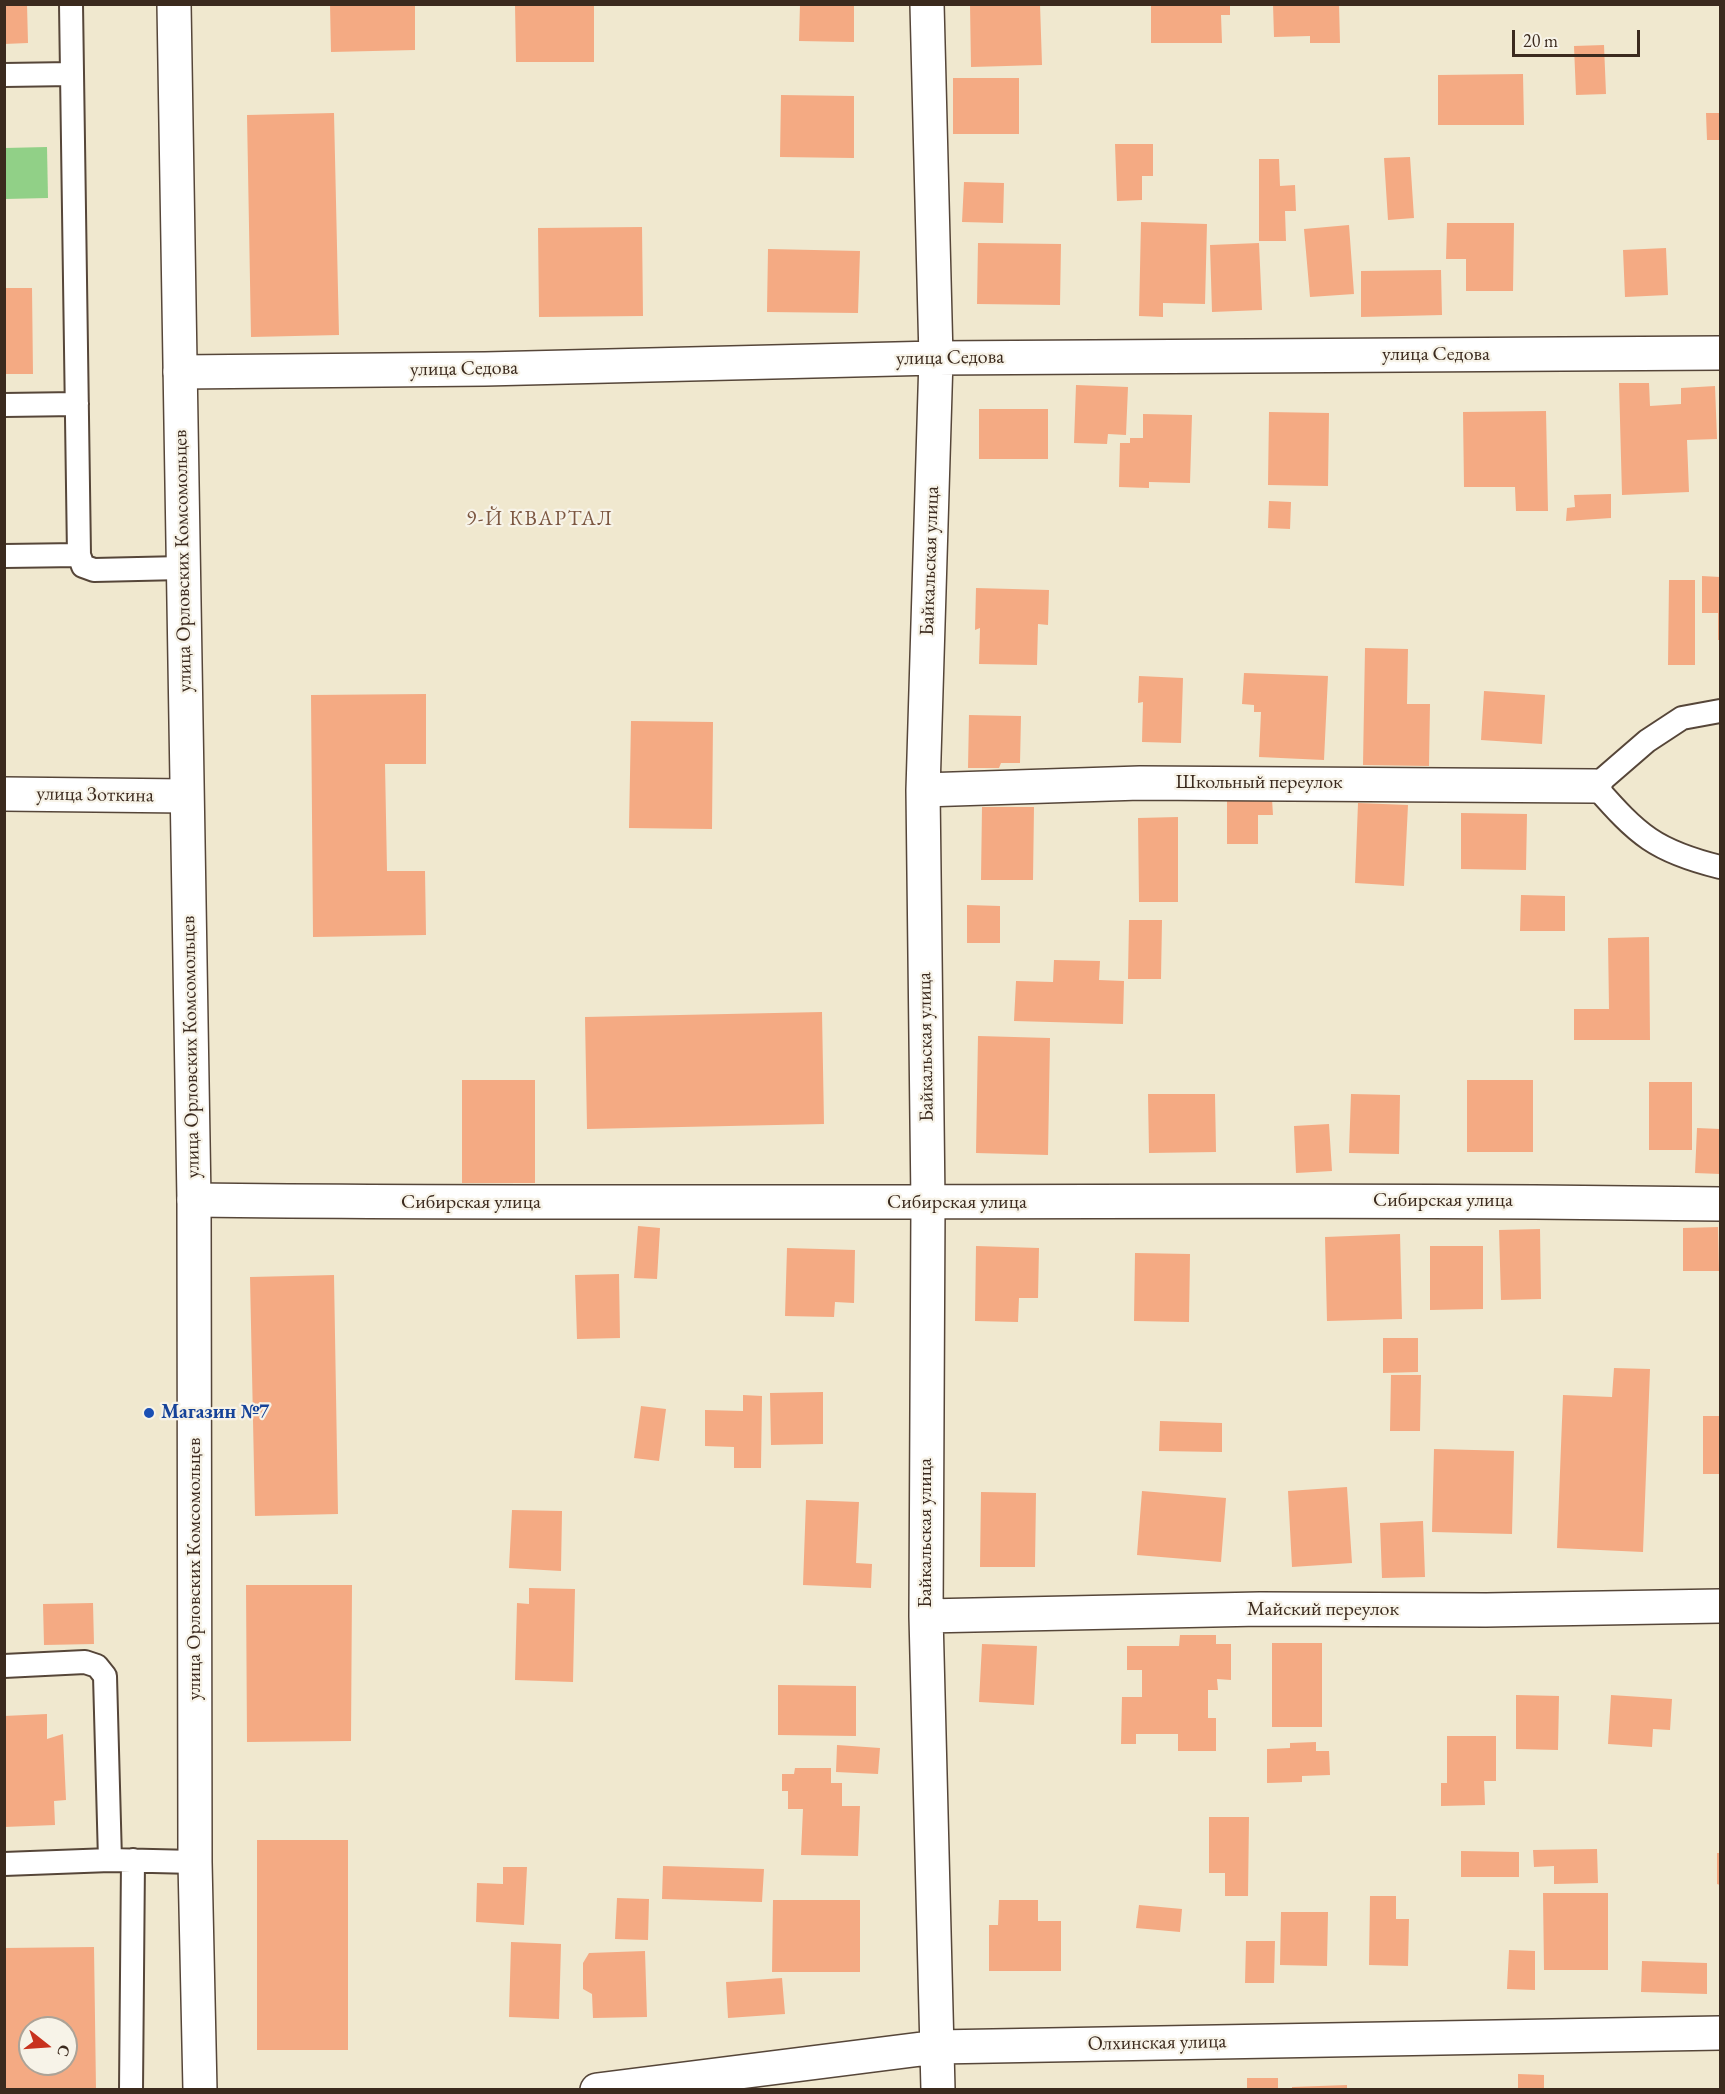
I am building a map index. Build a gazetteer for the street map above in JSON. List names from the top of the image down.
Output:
{
  "streets": {
    "street": [
      "улица Седова",
      "улица Орловских Комсомольцев",
      "Байкальская улица",
      "Школьный переулок",
      "улица Зоткина",
      "Сибирская улица",
      "Майский переулок",
      "Олхинская улица"
    ]
  },
  "crossings": [
    ["улица Седова", "улица Орловских Комсомольцев"],
    ["улица Седова", "Байкальская улица"],
    ["улица Орловских Комсомольцев", "улица Зоткина"],
    ["улица Орловских Комсомольцев", "Сибирская улица"],
    ["Байкальская улица", "Школьный переулок"],
    ["Байкальская улица", "Сибирская улица"],
    ["Байкальская улица", "Майский переулок"],
    ["Байкальская улица", "Олхинская улица"]
  ],
  "districts": ["9-Й КВАРТАЛ"],
  "places": ["Магазин №7"],
  "scale_bar": "20 m",
  "north": "right"
}
